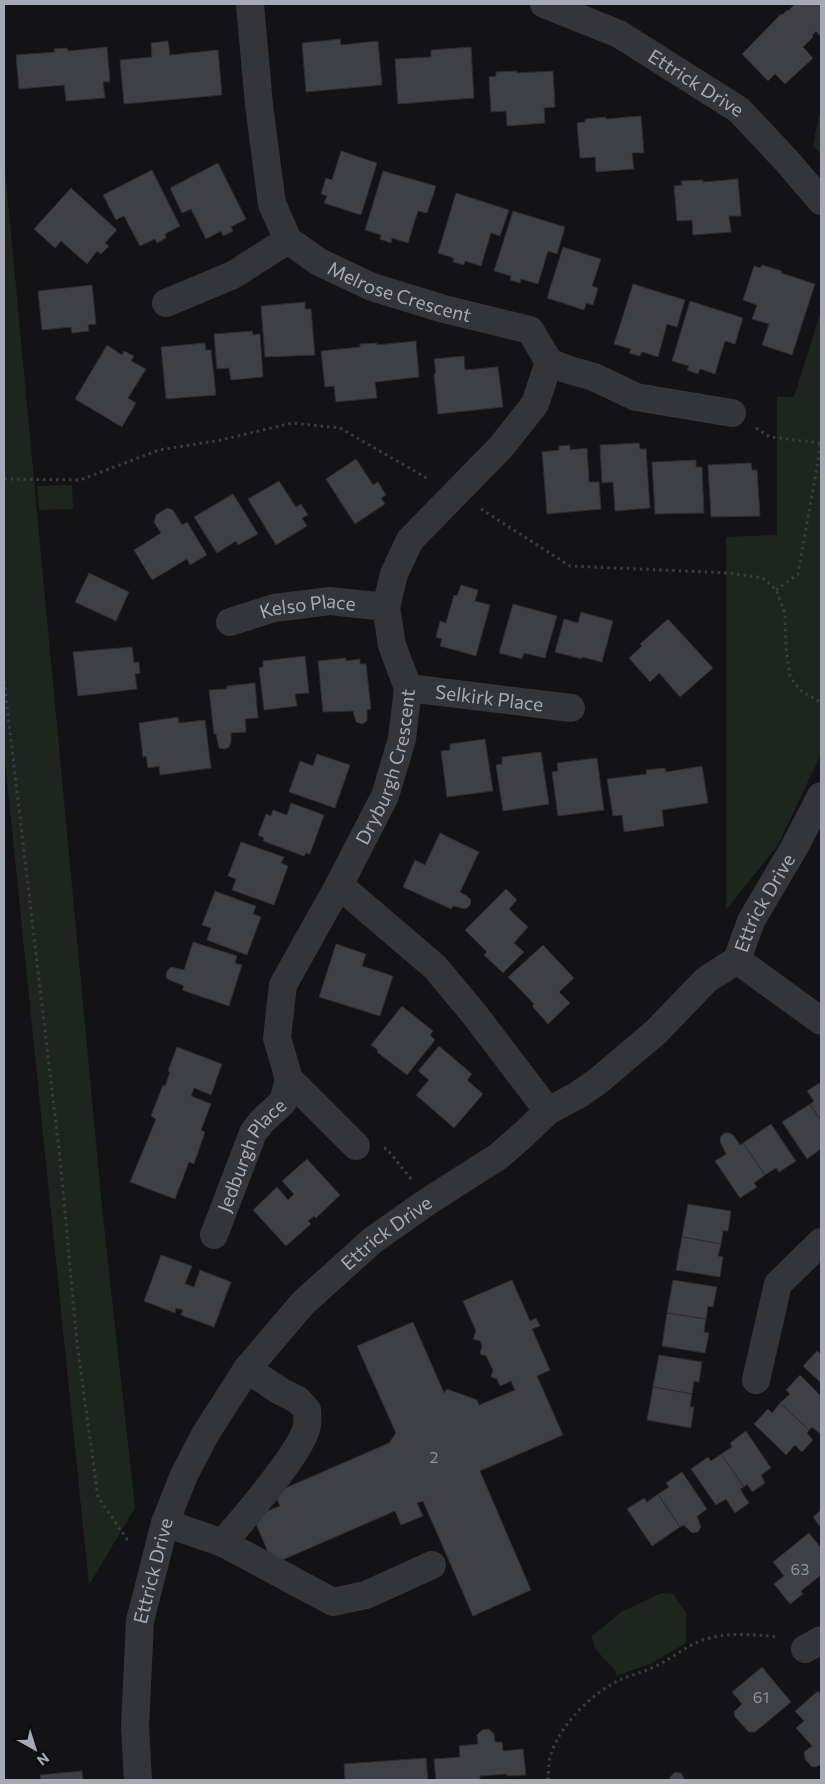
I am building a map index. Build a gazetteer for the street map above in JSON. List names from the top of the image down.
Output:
{
  "streets": {
    "street": [
      "Ettrick Drive",
      "Melrose Crescent",
      "Kelso Place",
      "Selkirk Place",
      "Dryburgh Crescent",
      "Jedburgh Place"
    ]
  },
  "crossings": [
    ["Melrose Crescent", "Dryburgh Crescent"],
    ["Kelso Place", "Dryburgh Crescent"],
    ["Selkirk Place", "Dryburgh Crescent"],
    ["Dryburgh Crescent", "Jedburgh Place"]
  ],
  "house_numbers": ["2", "63", "61"],
  "north": "bottom right"
}
